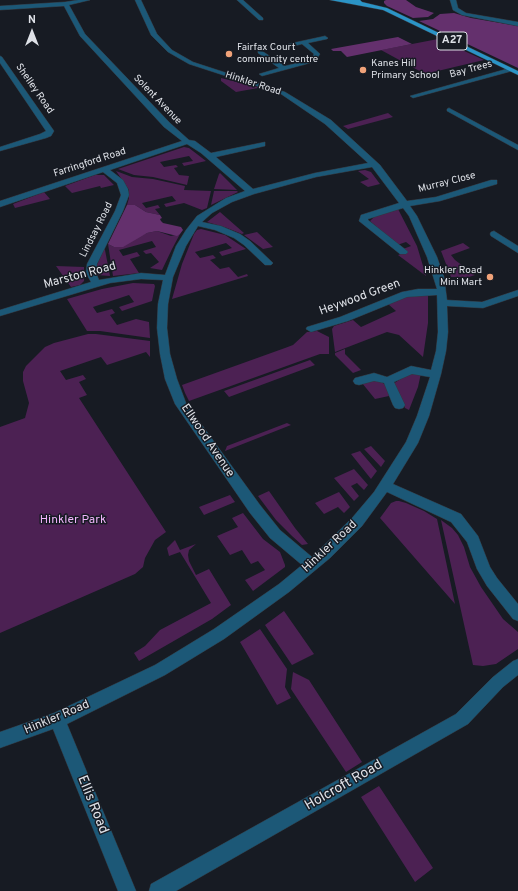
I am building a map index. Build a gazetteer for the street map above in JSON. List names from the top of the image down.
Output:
{
  "streets": {
    "main road": ["A27"],
    "street": [
      "Bay Trees",
      "Hinkler Road",
      "Shelley Road",
      "Solent Avenue",
      "Farringford Road",
      "Murray Close",
      "Lindsay Road",
      "Marston Road",
      "Heywood Green",
      "Ellwood Avenue",
      "Holcroft Road",
      "Ellis Road"
    ]
  },
  "crossings": [
    ["A27", "Bay Trees"],
    ["Hinkler Road", "Murray Close"],
    ["Hinkler Road", "Heywood Green"],
    ["Hinkler Road", "Ellwood Avenue"],
    ["Hinkler Road", "Ellis Road"],
    ["Solent Avenue", "Farringford Road"],
    ["Solent Avenue", "Ellwood Avenue"],
    ["Farringford Road", "Lindsay Road"],
    ["Lindsay Road", "Marston Road"],
    ["Marston Road", "Ellwood Avenue"]
  ],
  "parks": ["Hinkler Park"],
  "places": ["Fairfax Court community centre", "Kanes Hill Primary School", "Hinkler Road Mini Mart"],
  "north": "top"
}
